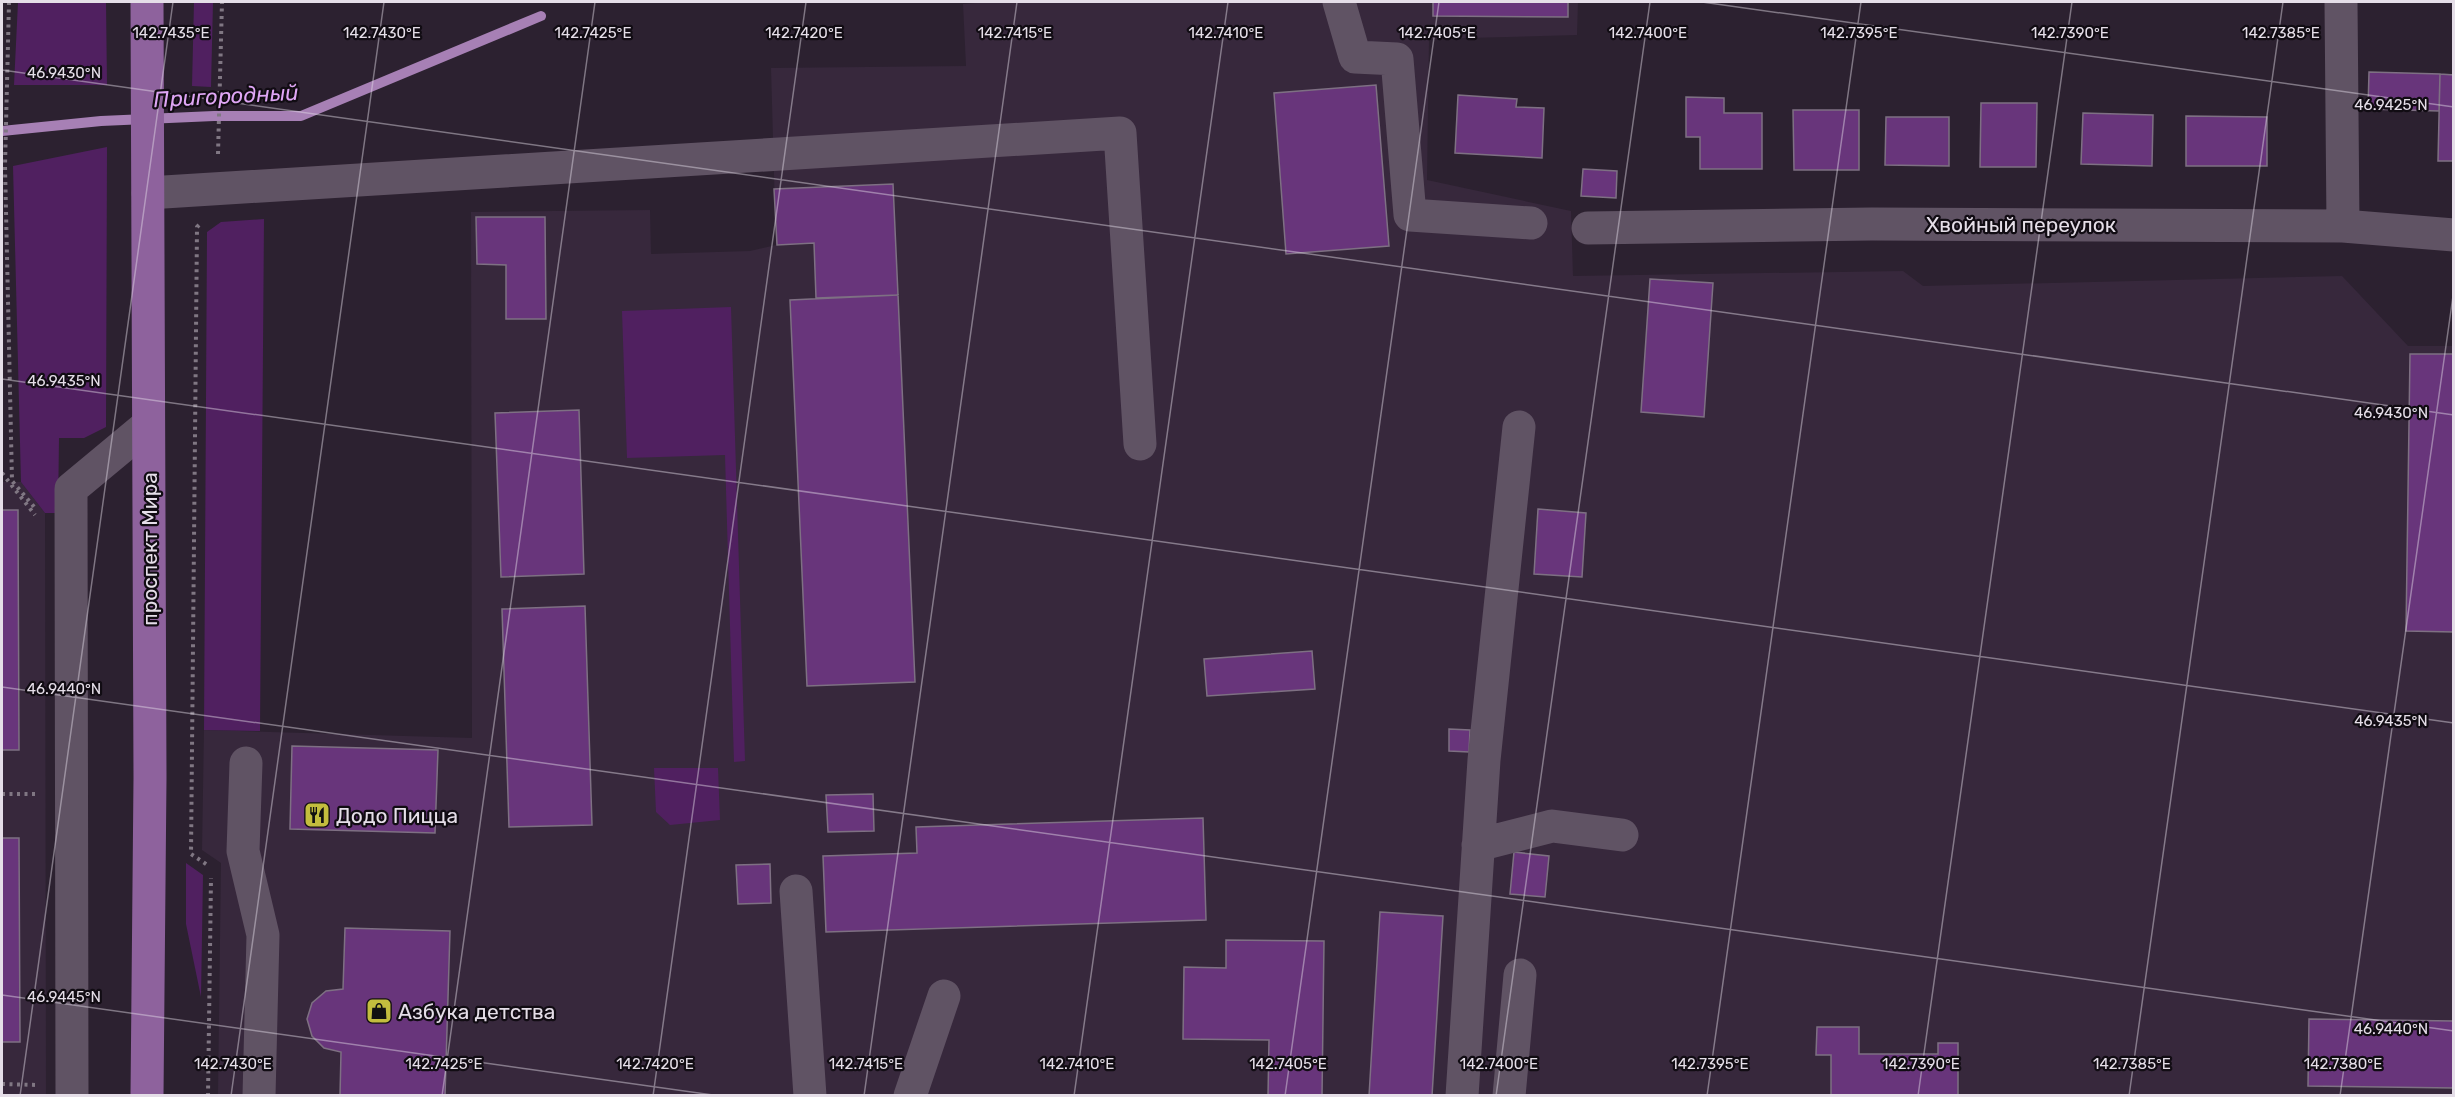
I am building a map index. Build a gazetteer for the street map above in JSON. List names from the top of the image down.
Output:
{
  "streets": {
    "main road": ["проспект Мира"],
    "street": ["Хвойный переулок"]
  },
  "water": ["Пригородный"],
  "places": {
    "restaurant": ["Додо Пицца"],
    "shop": ["Азбука детства"]
  },
  "coordinates": [
    "142.7435°E",
    "142.7430°E",
    "142.7425°E",
    "142.7420°E",
    "142.7415°E",
    "142.7410°E",
    "142.7405°E",
    "142.7400°E",
    "142.7395°E",
    "142.7390°E",
    "142.7385°E",
    "46.9430°N",
    "46.9425°N",
    "46.9435°N",
    "46.9440°N",
    "46.9445°N",
    "142.7380°E"
  ]
}
